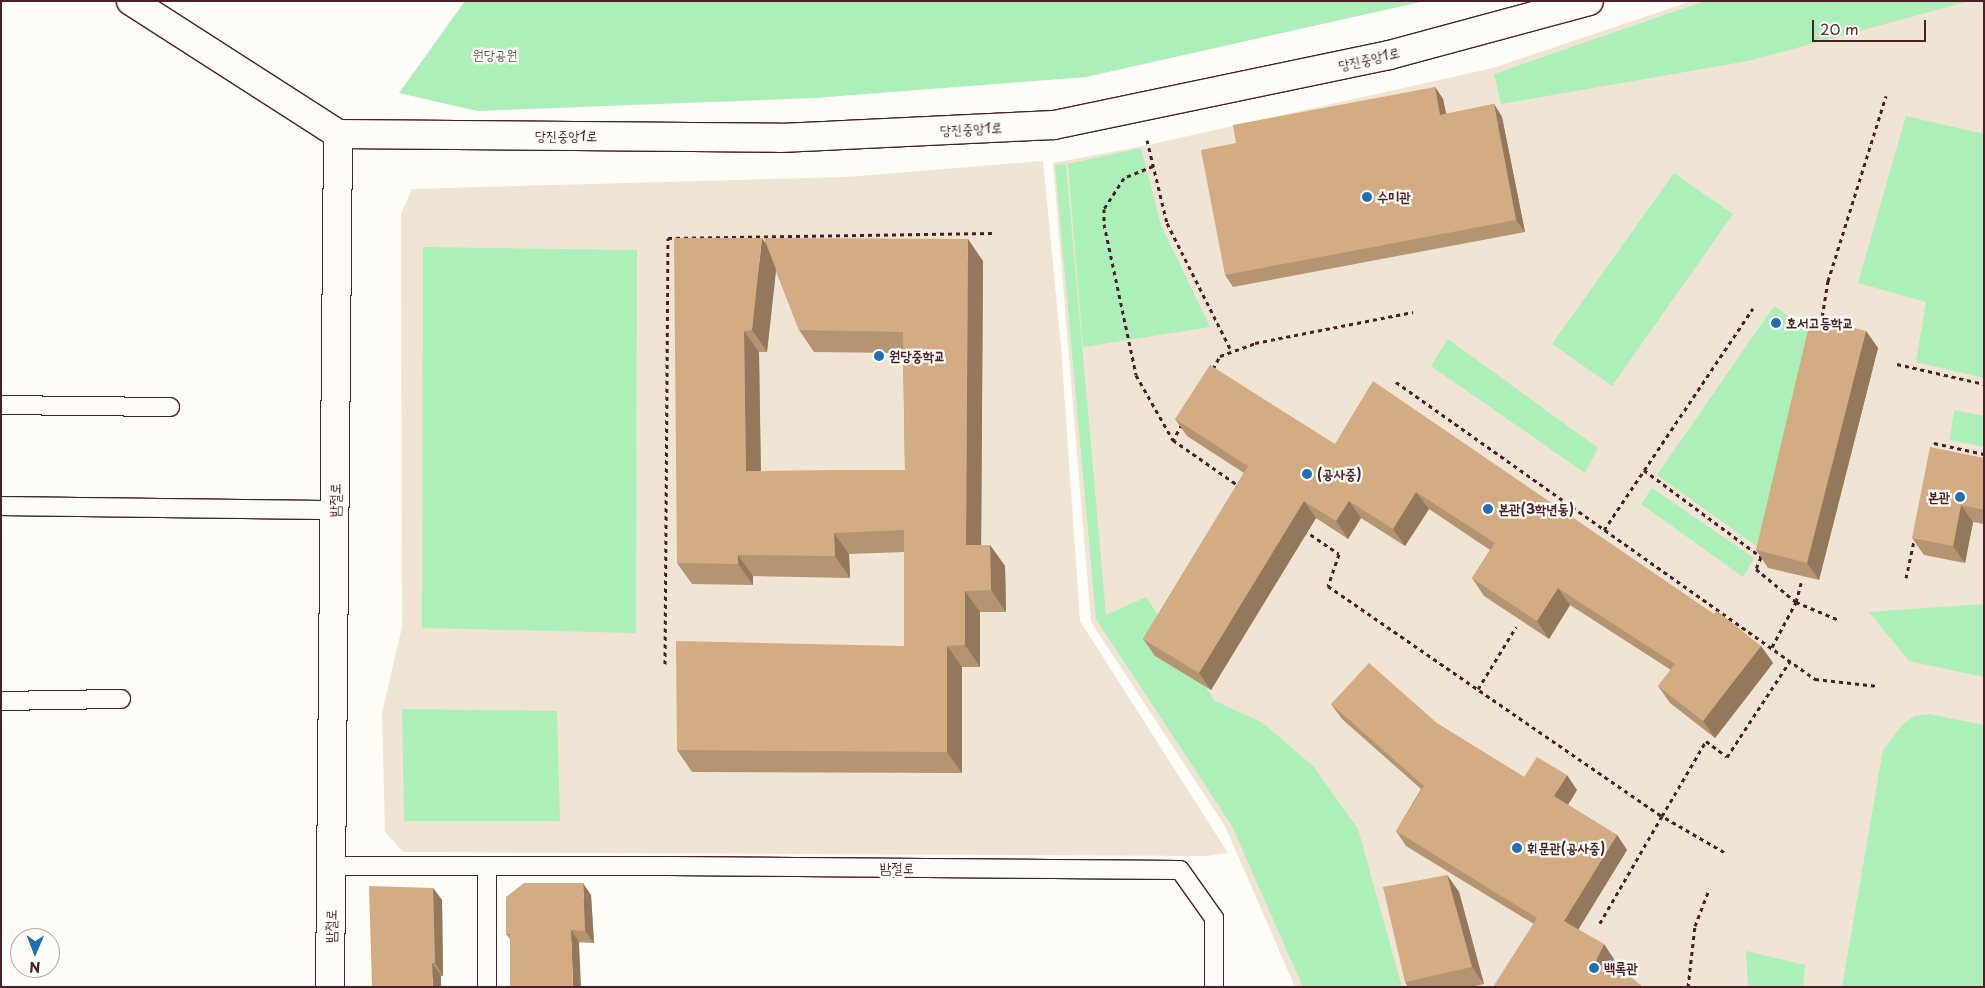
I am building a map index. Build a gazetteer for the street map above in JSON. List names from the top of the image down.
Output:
{
  "streets": {
    "street": ["당진중앙1로", "밤절로"]
  },
  "crossings": [
    ["당진중앙1로", "밤절로"]
  ],
  "parks": ["원당공원"],
  "places": [
    "수미관",
    "호서고등학교",
    "원당중학교",
    "(공사중)",
    "본관",
    "본관(3학년동)",
    "휘문관(공사중)",
    "백록관"
  ],
  "scale_bar": "20 m",
  "north": "bottom"
}
